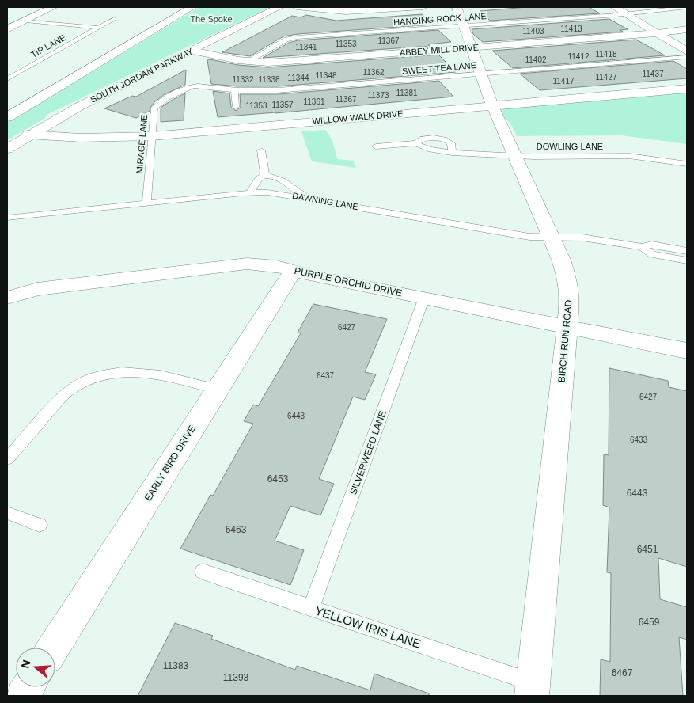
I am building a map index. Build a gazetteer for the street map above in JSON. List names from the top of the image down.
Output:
{
  "streets": {
    "street": [
      "ABBEY MILL DRIVE",
      "SOUTH JORDAN PARKWAY",
      "WILLOW WALK DRIVE",
      "PURPLE ORCHID DRIVE",
      "BIRCH RUN ROAD",
      "EARLY BIRD DRIVE"
    ],
    "lane": [
      "HANGING ROCK LANE",
      "TIP LANE",
      "SWEET TEA LANE",
      "MIRAGE LANE",
      "DOWLING LANE",
      "DAWNING LANE",
      "SILVERWEED LANE",
      "YELLOW IRIS LANE"
    ]
  },
  "crossings": [
    ["HANGING ROCK LANE", "ABBEY MILL DRIVE"],
    ["HANGING ROCK LANE", "BIRCH RUN ROAD"],
    ["ABBEY MILL DRIVE", "SOUTH JORDAN PARKWAY"],
    ["ABBEY MILL DRIVE", "BIRCH RUN ROAD"],
    ["SWEET TEA LANE", "MIRAGE LANE"],
    ["SWEET TEA LANE", "BIRCH RUN ROAD"],
    ["SOUTH JORDAN PARKWAY", "WILLOW WALK DRIVE"],
    ["WILLOW WALK DRIVE", "MIRAGE LANE"],
    ["WILLOW WALK DRIVE", "BIRCH RUN ROAD"],
    ["MIRAGE LANE", "DAWNING LANE"],
    ["DOWLING LANE", "BIRCH RUN ROAD"],
    ["DAWNING LANE", "BIRCH RUN ROAD"],
    ["PURPLE ORCHID DRIVE", "BIRCH RUN ROAD"],
    ["PURPLE ORCHID DRIVE", "SILVERWEED LANE"],
    ["PURPLE ORCHID DRIVE", "EARLY BIRD DRIVE"],
    ["BIRCH RUN ROAD", "YELLOW IRIS LANE"],
    ["SILVERWEED LANE", "YELLOW IRIS LANE"]
  ],
  "parks": ["The Spoke"],
  "house_numbers": [
    "11413",
    "11403",
    "11367",
    "11353",
    "11341",
    "11418",
    "11412",
    "11402",
    "11362",
    "11437",
    "11348",
    "11427",
    "11344",
    "11332",
    "11338",
    "11417",
    "11381",
    "11373",
    "11367",
    "11361",
    "11357",
    "11353",
    "6427",
    "6437",
    "6427",
    "6443",
    "6433",
    "6453",
    "6443",
    "6463",
    "6451",
    "6459",
    "11383",
    "6467",
    "11393"
  ],
  "north": "left"
}
